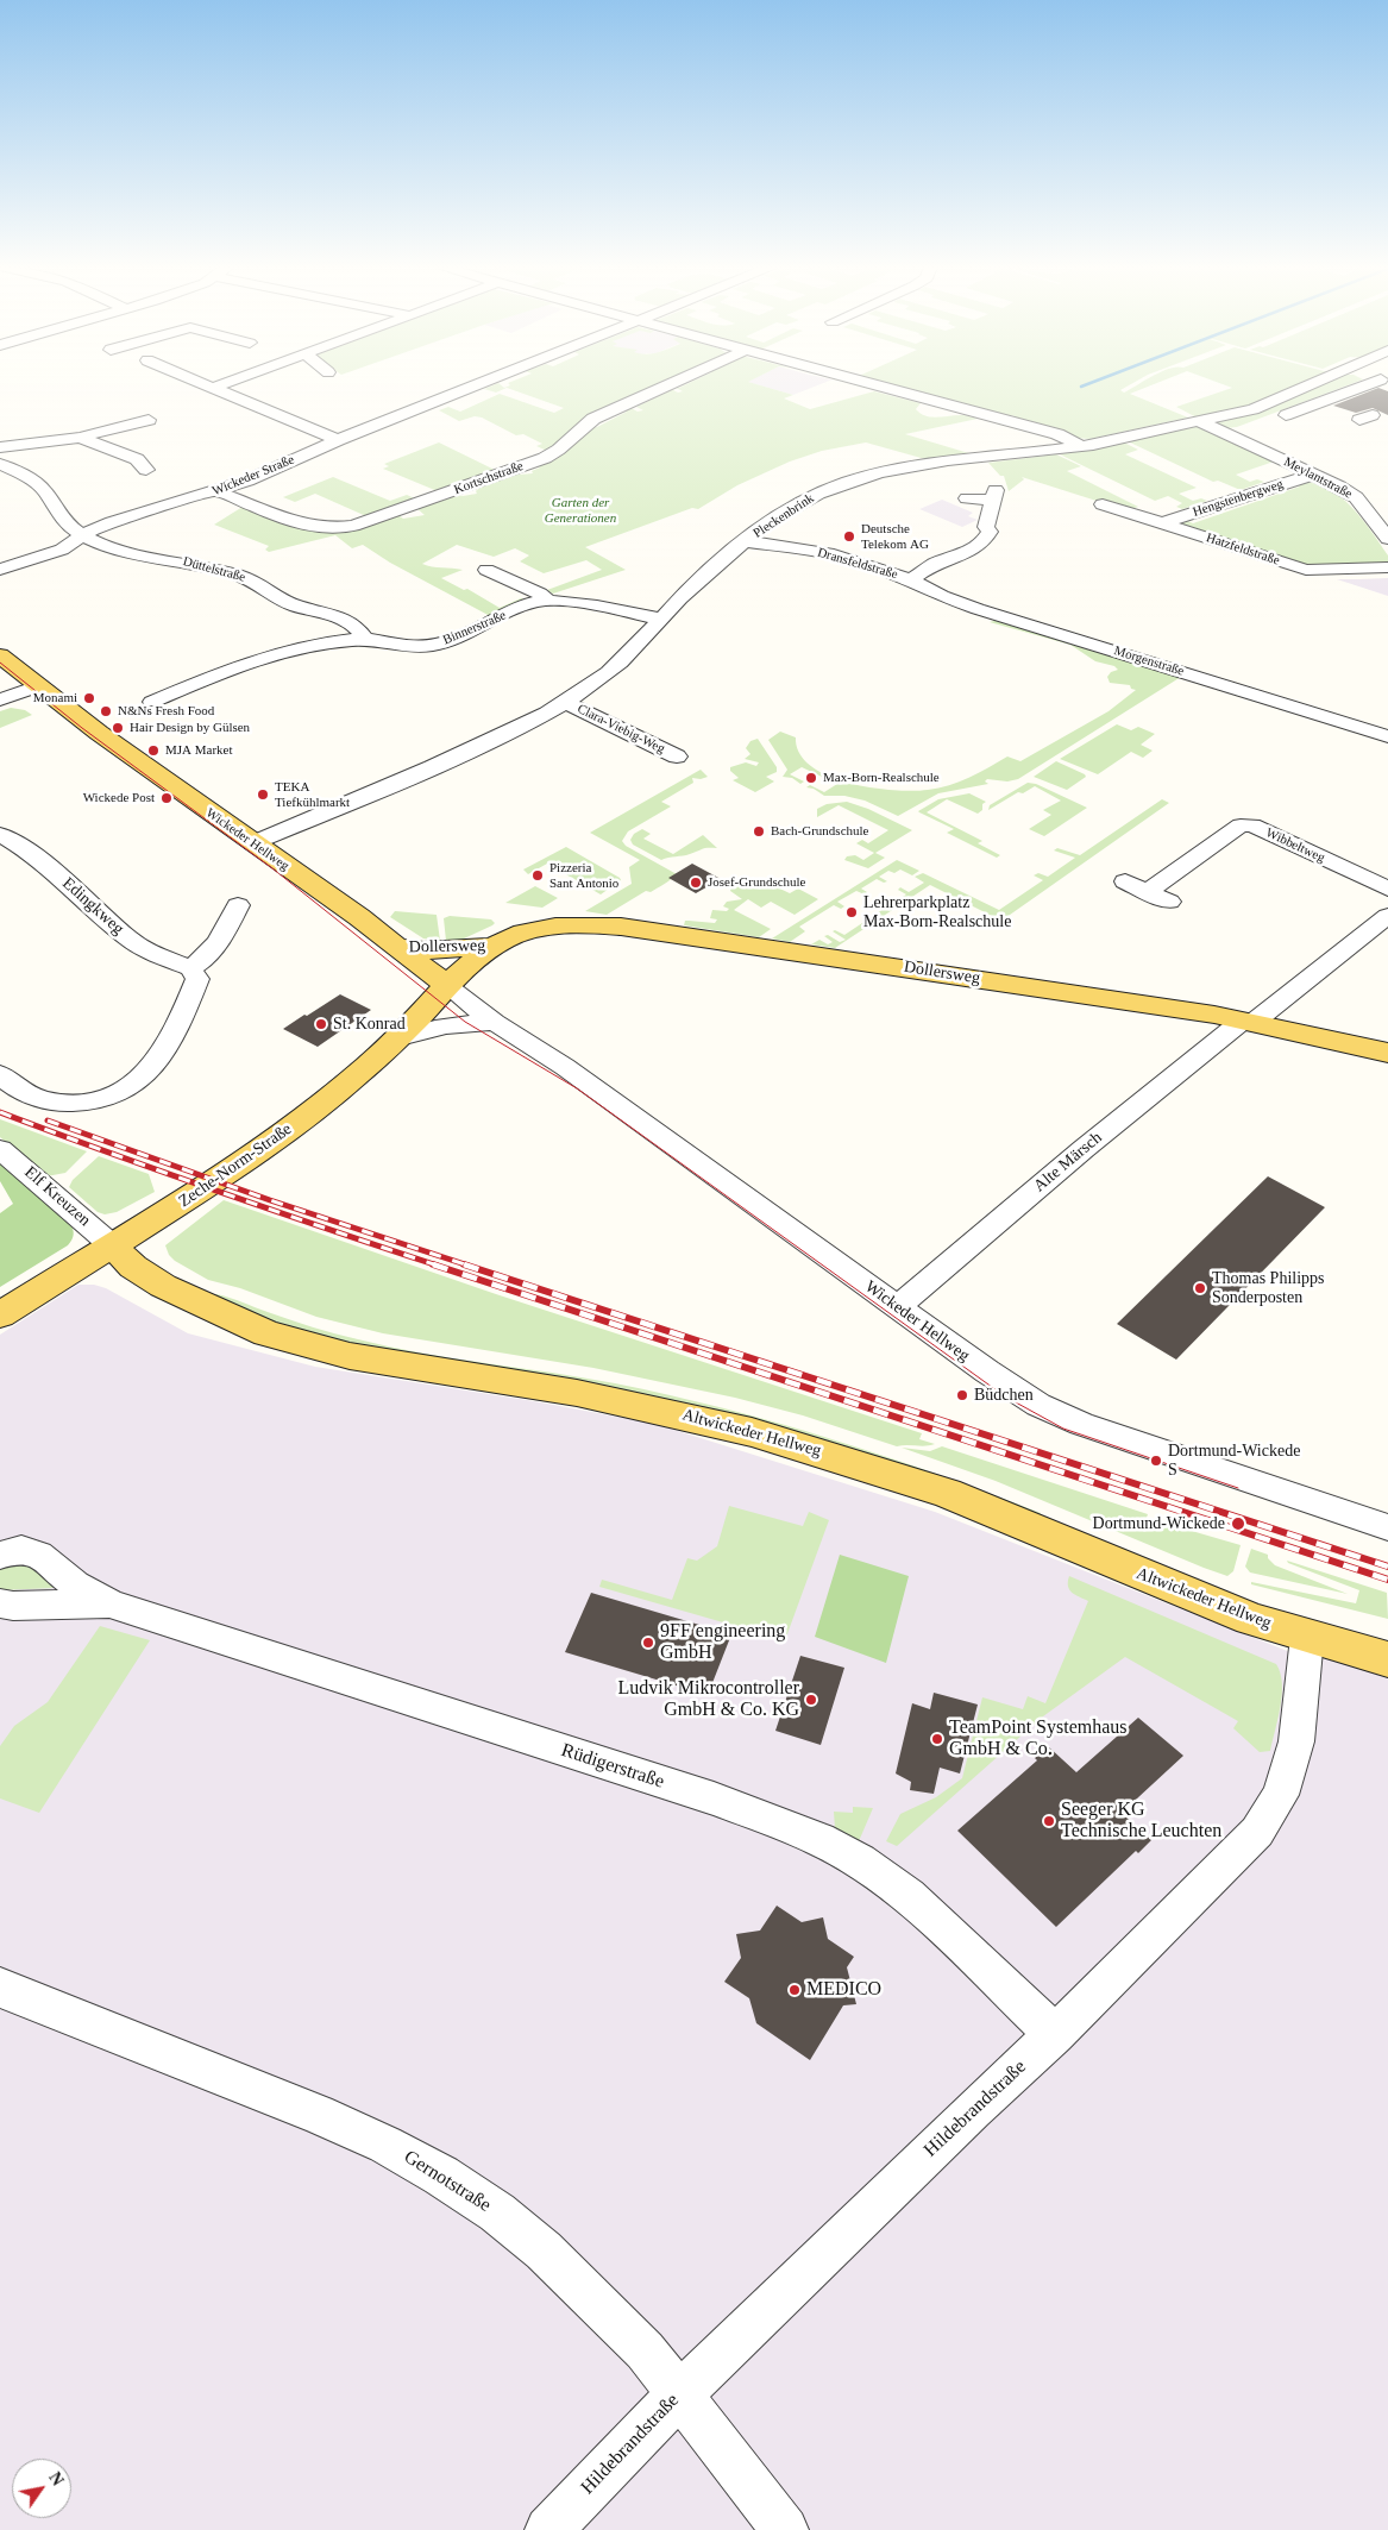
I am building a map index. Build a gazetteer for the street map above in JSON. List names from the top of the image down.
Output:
{
  "streets": {
    "main road": [
      "Wickeder Hellweg",
      "Dollersweg",
      "Zeche-Norm-Straße",
      "Altwickeder Hellweg"
    ],
    "street": [
      "Wickeder Straße",
      "Kortschstraße",
      "Meylantstraße",
      "Hengstenbergweg",
      "Pleckenbrink",
      "Hatzfeldstraße",
      "Dransfeldstraße",
      "Düttelstraße",
      "Binnerstraße",
      "Morgenstraße",
      "Clara-Viebig-Weg",
      "Wibbeltweg",
      "Edingkweg",
      "Alte Märsch",
      "Elf Kreuzen",
      "Rüdigerstraße",
      "Hildebrandstraße",
      "Gernotstraße"
    ]
  },
  "crossings": [
    ["Wickeder Straße", "Kortschstraße"],
    ["Wickeder Straße", "Düttelstraße"],
    ["Meylantstraße", "Hengstenbergweg"],
    ["Meylantstraße", "Pleckenbrink"],
    ["Hengstenbergweg", "Hatzfeldstraße"],
    ["Pleckenbrink", "Dransfeldstraße"],
    ["Pleckenbrink", "Binnerstraße"],
    ["Pleckenbrink", "Clara-Viebig-Weg"],
    ["Pleckenbrink", "Wickeder Hellweg"],
    ["Dransfeldstraße", "Morgenstraße"],
    ["Düttelstraße", "Binnerstraße"],
    ["Wickeder Hellweg", "Dollersweg"],
    ["Wickeder Hellweg", "Alte Märsch"],
    ["Wickeder Hellweg", "Zeche-Norm-Straße"],
    ["Dollersweg", "Alte Märsch"],
    ["Dollersweg", "Zeche-Norm-Straße"],
    ["Zeche-Norm-Straße", "Elf Kreuzen"],
    ["Zeche-Norm-Straße", "Altwickeder Hellweg"],
    ["Elf Kreuzen", "Altwickeder Hellweg"],
    ["Altwickeder Hellweg", "Hildebrandstraße"],
    ["Rüdigerstraße", "Hildebrandstraße"],
    ["Hildebrandstraße", "Gernotstraße"]
  ],
  "parks": ["Garten der Generationen"],
  "places": [
    "Deutsche Telekom AG",
    "Monami",
    "N&Ns Fresh Food",
    "Hair Design by Gülsen",
    "MJA Market",
    "Max-Born-Realschule",
    "TEKA Tiefkühlmarkt",
    "Wickede Post",
    "Bach-Grundschule",
    "Pizzeria Sant Antonio",
    "Josef-Grundschule",
    "Lehrerparkplatz Max-Born-Realschule",
    "St. Konrad",
    "Thomas Philipps Sonderposten",
    "Büdchen",
    "Dortmund-Wickede S",
    "Dortmund-Wickede",
    "9FF engineering GmbH",
    "Ludvik Mikrocontroller GmbH & Co. KG",
    "TeamPoint Systemhaus GmbH & Co.",
    "Seeger KG Technische Leuchten",
    "MEDICO"
  ],
  "north": "top right"
}
